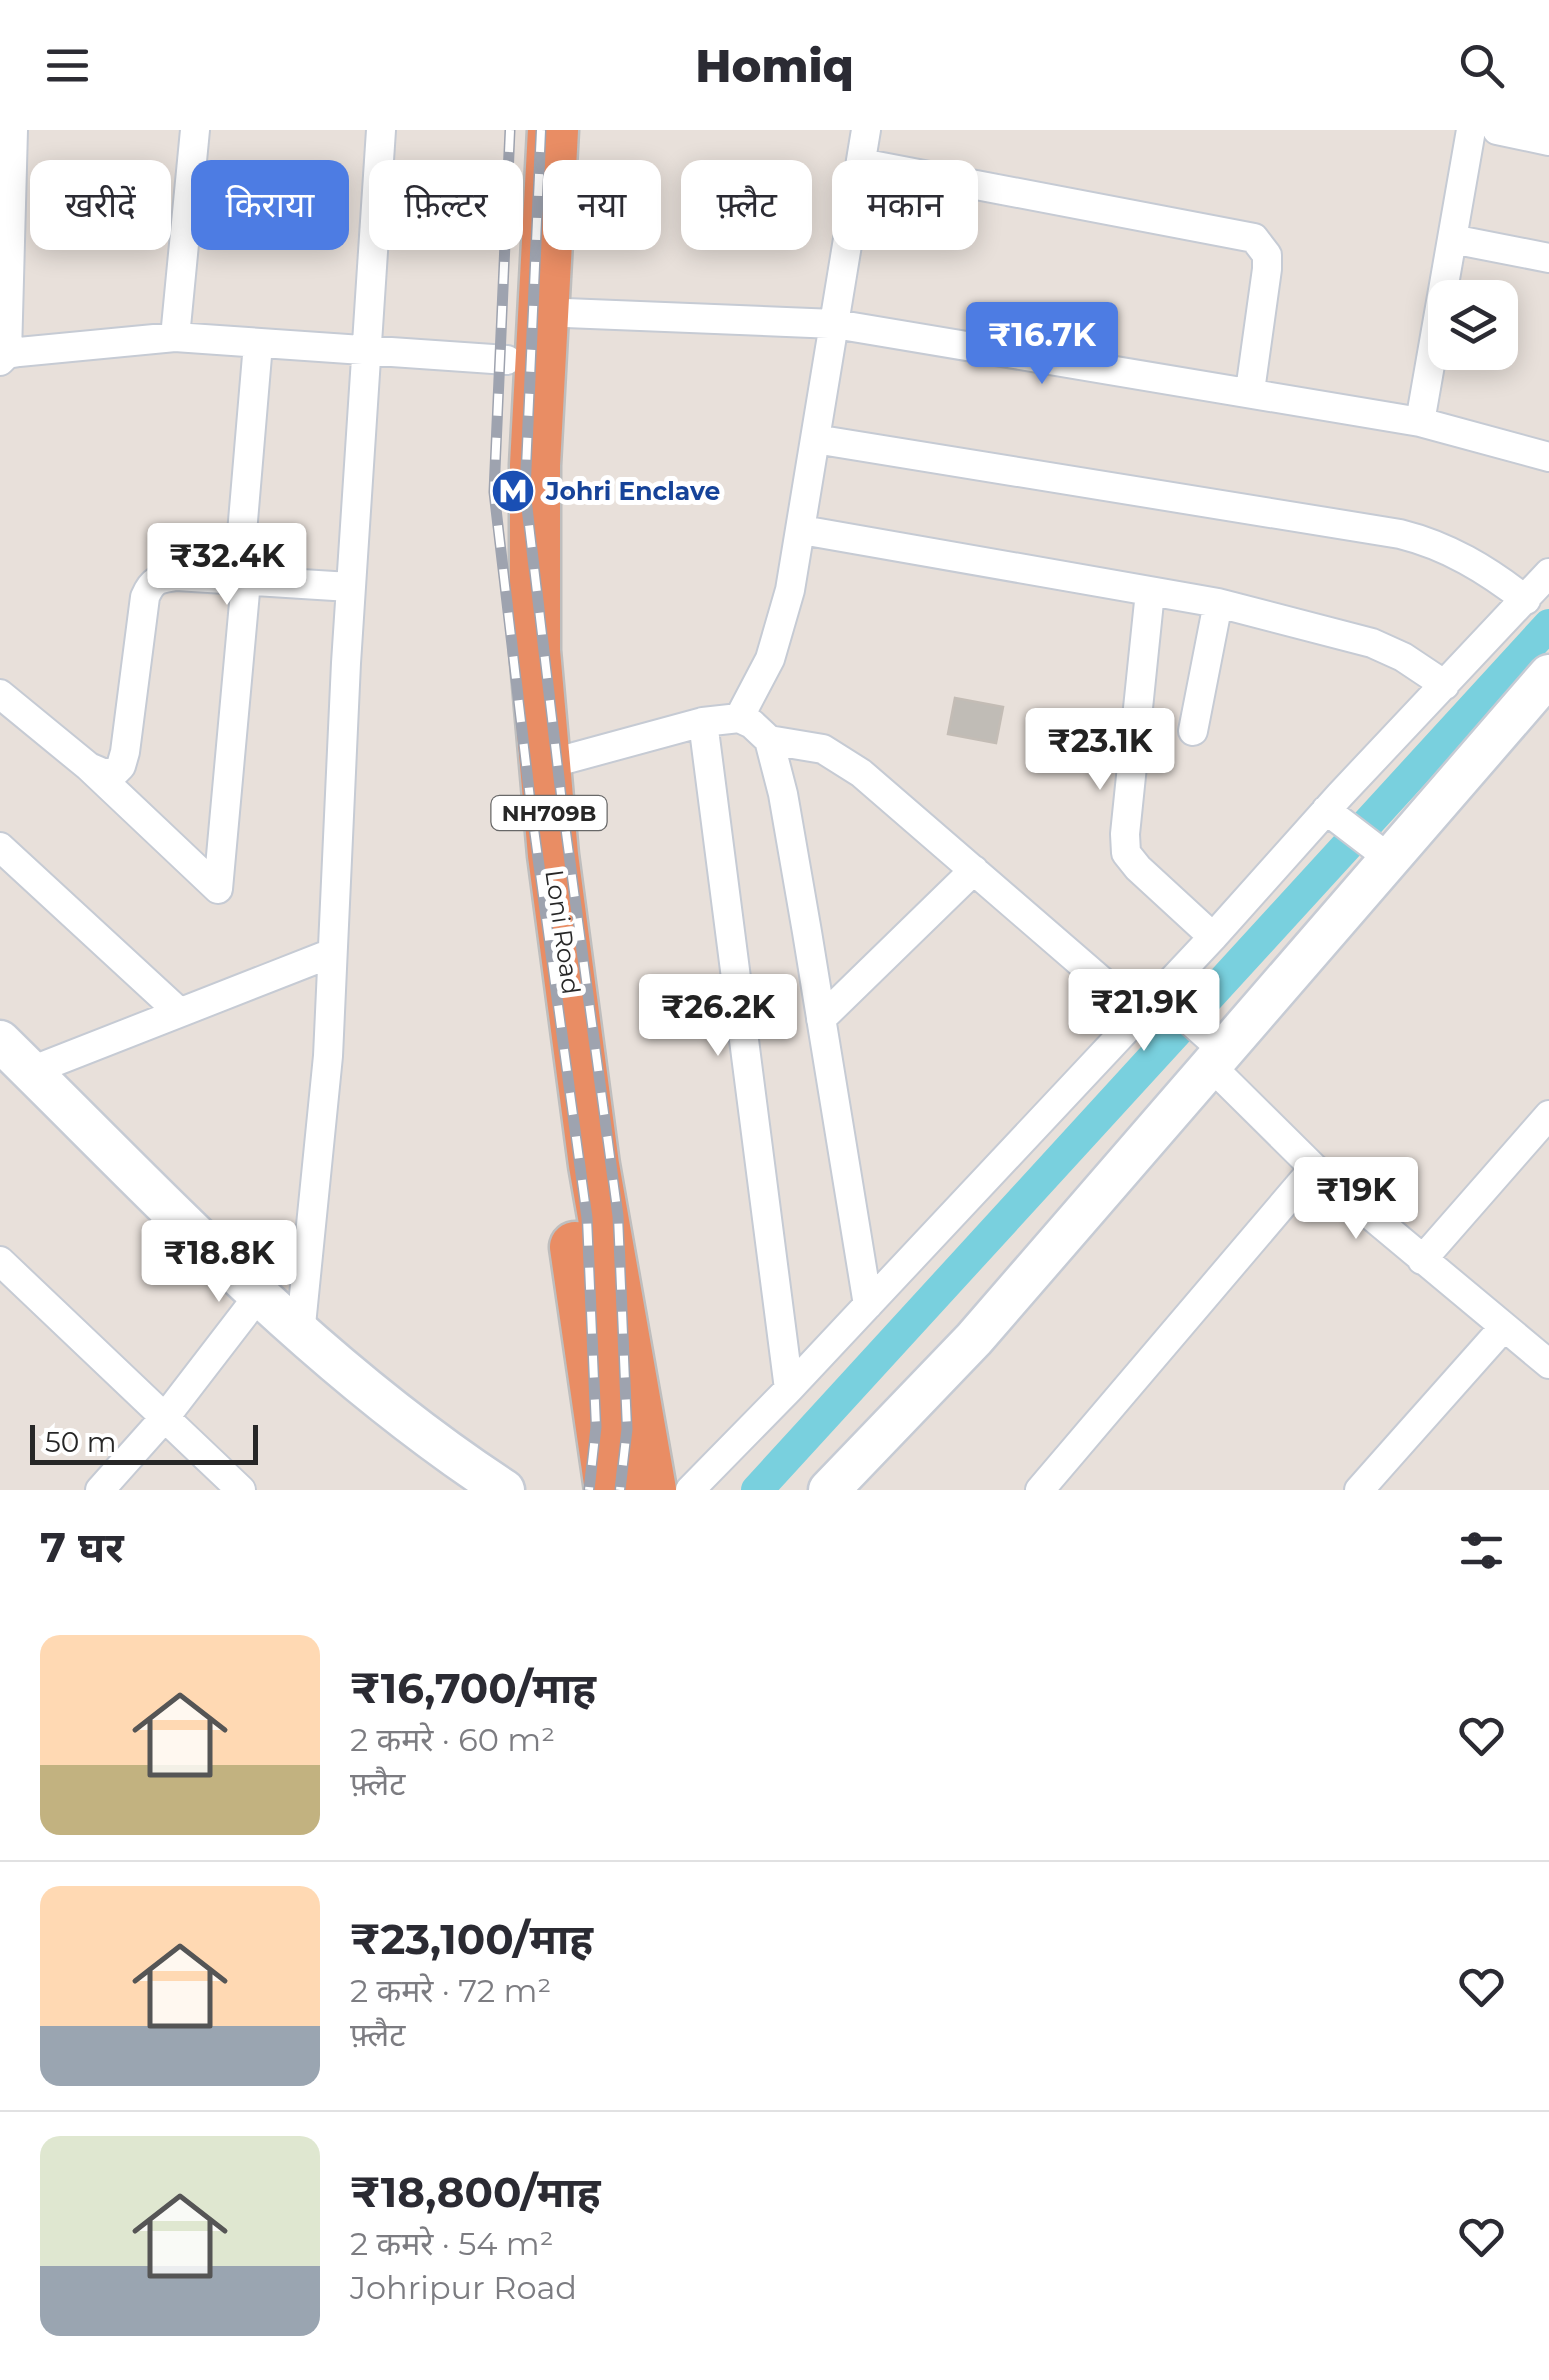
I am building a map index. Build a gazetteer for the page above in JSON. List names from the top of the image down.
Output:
{
  "streets": {
    "highway": ["NH709B", "Loni Road"]
  },
  "places": {
    "metro station": ["Johri Enclave"]
  },
  "scale_bar": "50 m",
  "page": {
    "header": "Homiq",
    "chip": [
      "खरीदें",
      "किराया",
      "फ़िल्टर",
      "नया",
      "फ़्लैट",
      "मकान"
    ],
    "price": [
      "₹16.7K",
      "₹32.4K",
      "₹23.1K",
      "₹21.9K",
      "₹26.2K",
      "₹19K",
      "₹18.8K"
    ],
    "scale": "50 m",
    "heading": "7 घर",
    "list": [
      {
        "name": "₹16,700/माह",
        "note": "2 कमरे · 60 m² · फ़्लैट"
      },
      {
        "name": "₹23,100/माह",
        "note": "2 कमरे · 72 m² · फ़्लैट"
      },
      {
        "name": "₹18,800/माह",
        "note": "2 कमरे · 54 m² · Johripur Road"
      }
    ]
  }
}
